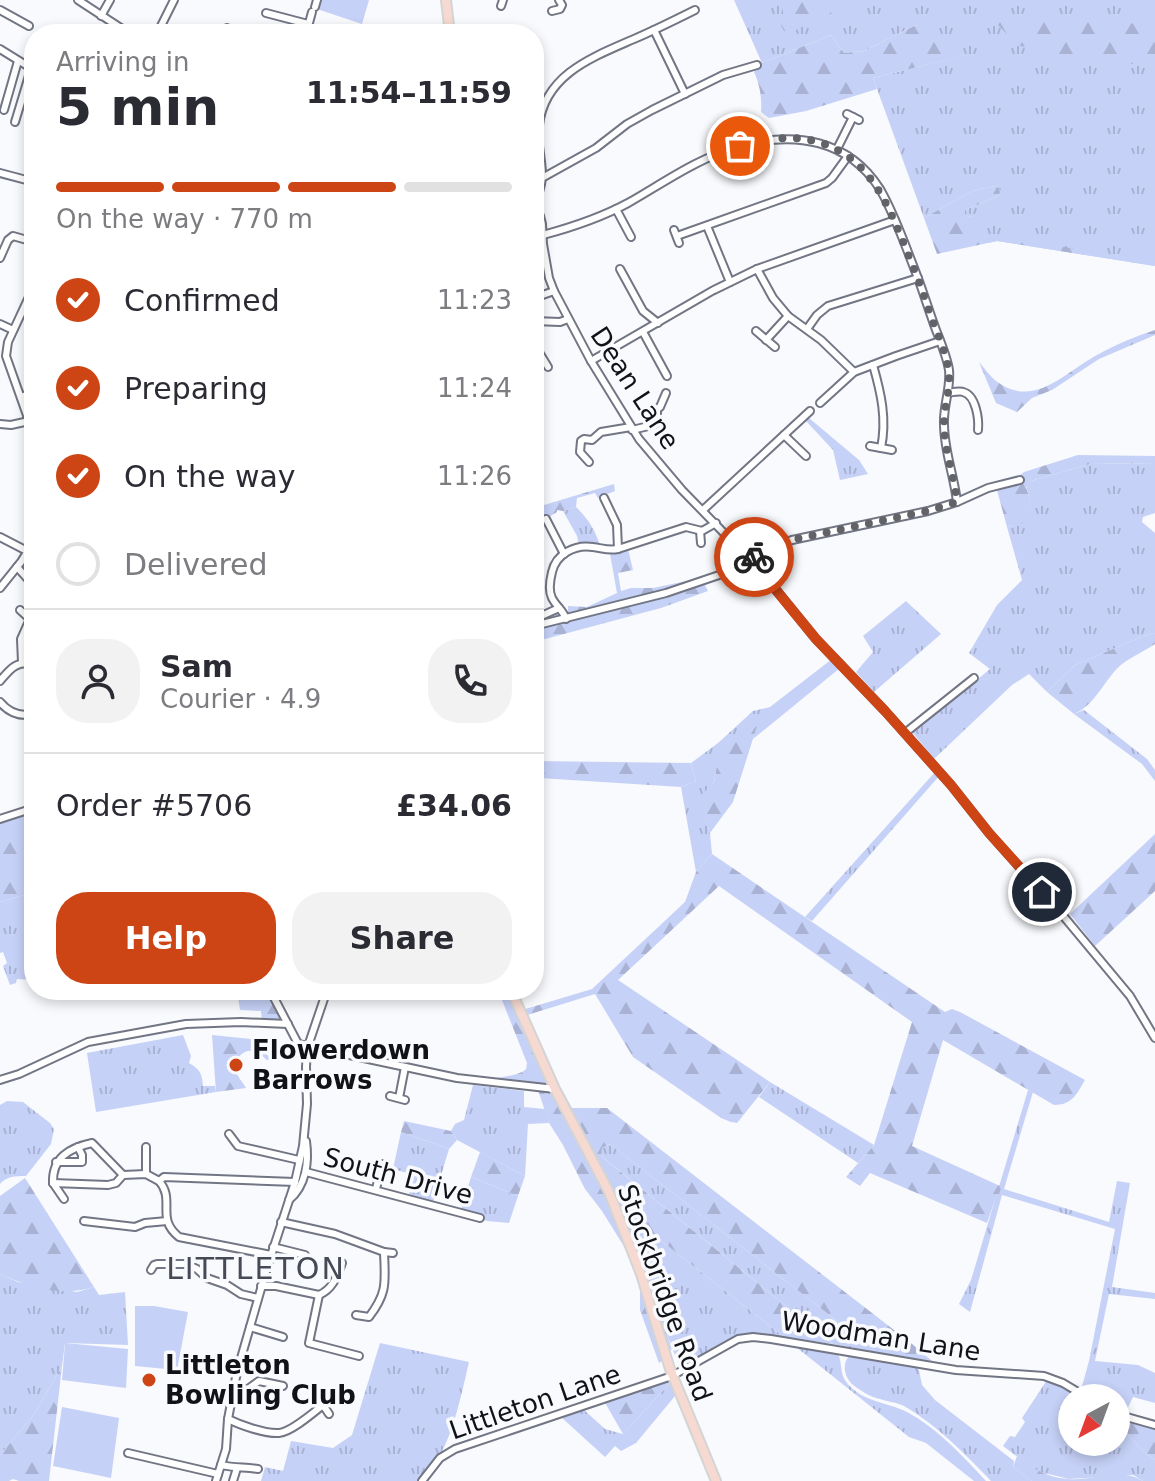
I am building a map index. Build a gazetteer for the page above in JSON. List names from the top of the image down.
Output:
{
  "streets": {
    "main road": ["Stockbridge Road"],
    "street": [
      "Dean Lane",
      "South Drive",
      "Woodman Lane",
      "Littleton Lane"
    ]
  },
  "crossings": [
    ["Stockbridge Road", "Woodman Lane"],
    ["Stockbridge Road", "Littleton Lane"],
    ["Woodman Lane", "Littleton Lane"]
  ],
  "districts": ["LITTLETON"],
  "places": ["Flowerdown Barrows", "Littleton Bowling Club"],
  "north": "bottom left",
  "page": {
    "heading": ["5 min", "Arriving in", "11:54–11:59"],
    "panel": [
      "Sam",
      "Courier · 4.9",
      "Order #5706",
      "£34.06"
    ],
    "bar": "On the way · 770 m",
    "list": [
      ["Confirmed", "11:23"],
      ["Preparing", "11:24"],
      ["On the way", "11:26"],
      "Delivered"
    ],
    "buttons": ["Help", "Share"]
  }
}
